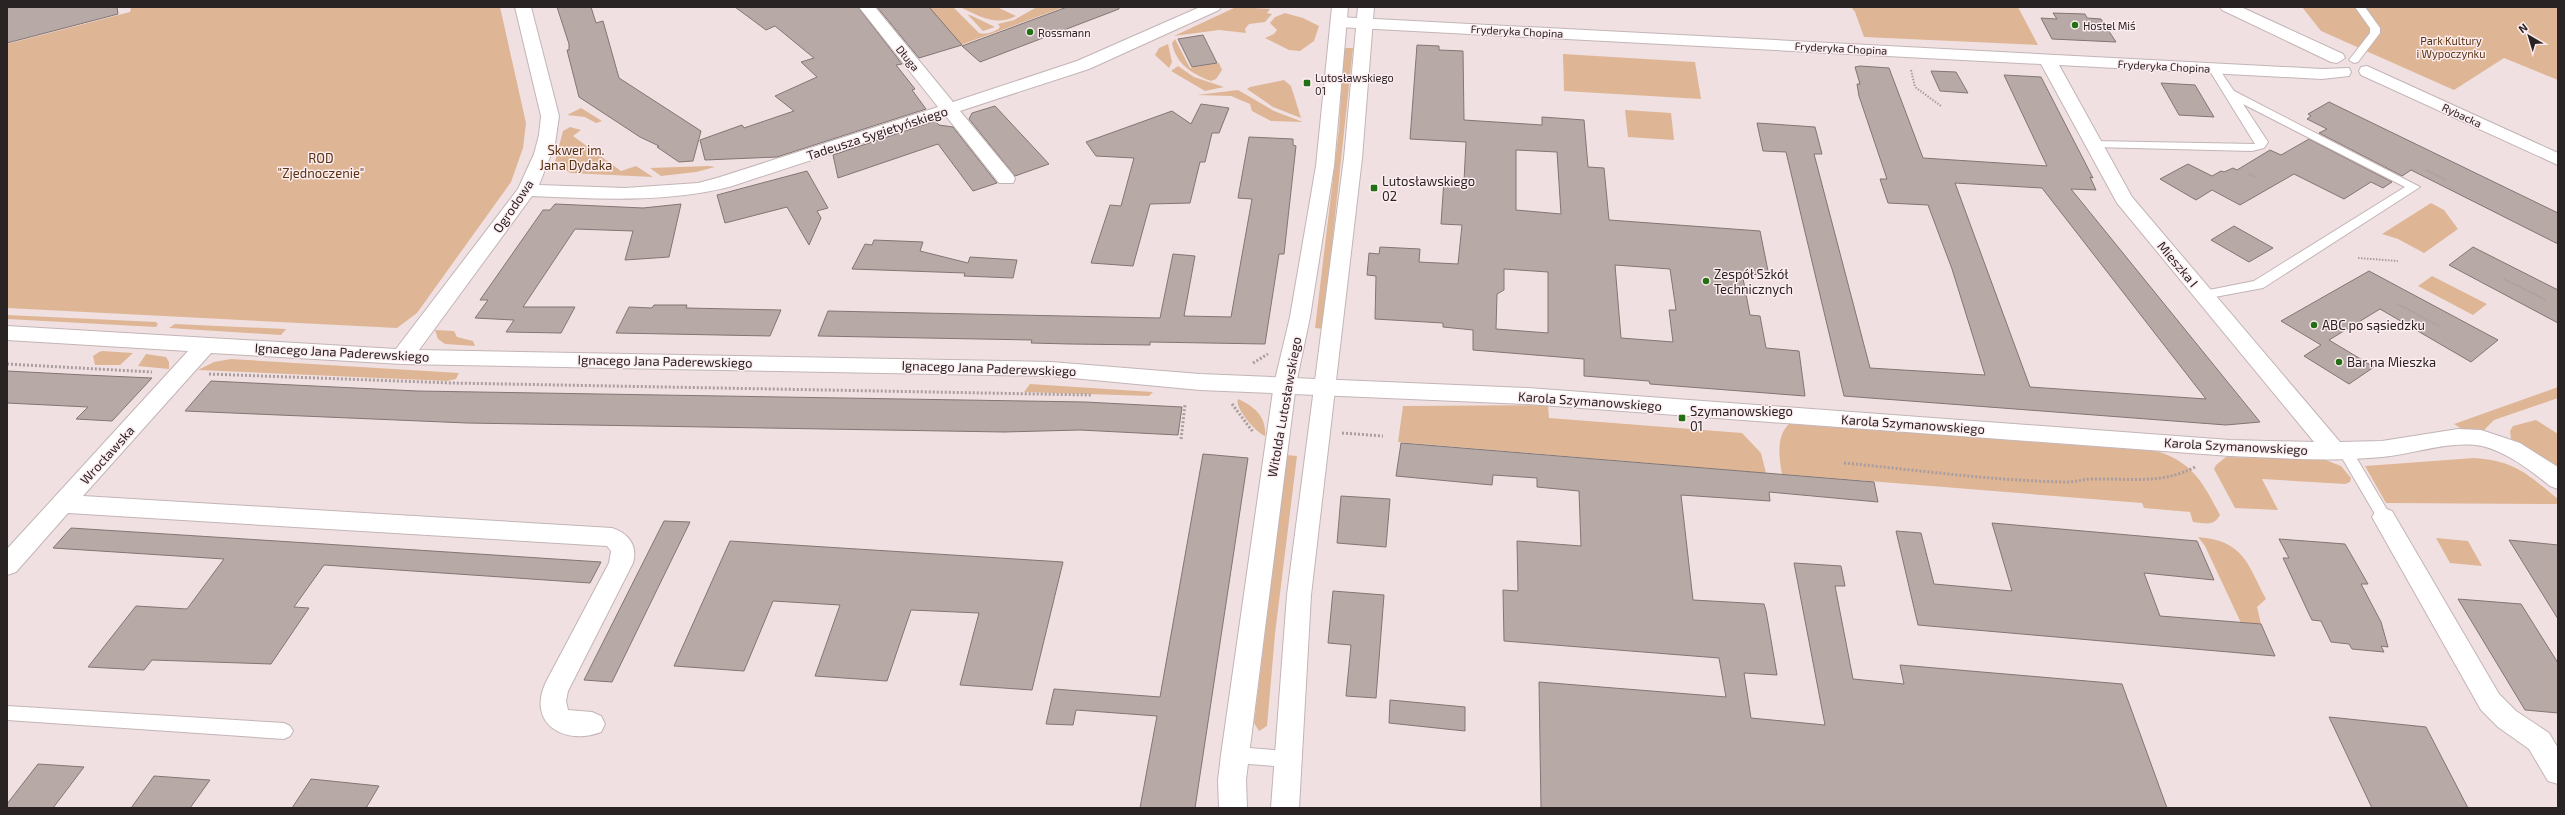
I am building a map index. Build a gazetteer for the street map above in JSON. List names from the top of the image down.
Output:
{
  "streets": {
    "street": [
      "Fryderyka Chopina",
      "Długa",
      "Rybacka",
      "Tadeusza Sygietyńskiego",
      "Ogrodowa",
      "Mieszka I",
      "Ignacego Jana Paderewskiego",
      "Karola Szymanowskiego",
      "Witolda Lutosławskiego",
      "Wrocławska"
    ]
  },
  "crossings": [
    ["Fryderyka Chopina", "Rybacka"],
    ["Fryderyka Chopina", "Mieszka I"],
    ["Fryderyka Chopina", "Witolda Lutosławskiego"],
    ["Długa", "Tadeusza Sygietyńskiego"],
    ["Tadeusza Sygietyńskiego", "Ogrodowa"],
    ["Ogrodowa", "Ignacego Jana Paderewskiego"],
    ["Mieszka I", "Karola Szymanowskiego"],
    ["Ignacego Jana Paderewskiego", "Karola Szymanowskiego"],
    ["Ignacego Jana Paderewskiego", "Witolda Lutosławskiego"],
    ["Ignacego Jana Paderewskiego", "Wrocławska"]
  ],
  "parks": ["Park Kultury i Wypoczynku", "Skwer im. Jana Dydaka", "ROD \"Zjednoczenie\""],
  "places": {
    "other": [
      "Hostel Miś",
      "Rossmann",
      "Zespół Szkół Technicznych",
      "ABC po sąsiedzku",
      "Bar na Mieszka"
    ],
    "transit": ["Lutosławskiego 01", "Lutosławskiego 02", "Szymanowskiego 01"]
  },
  "north": "top left"
}
